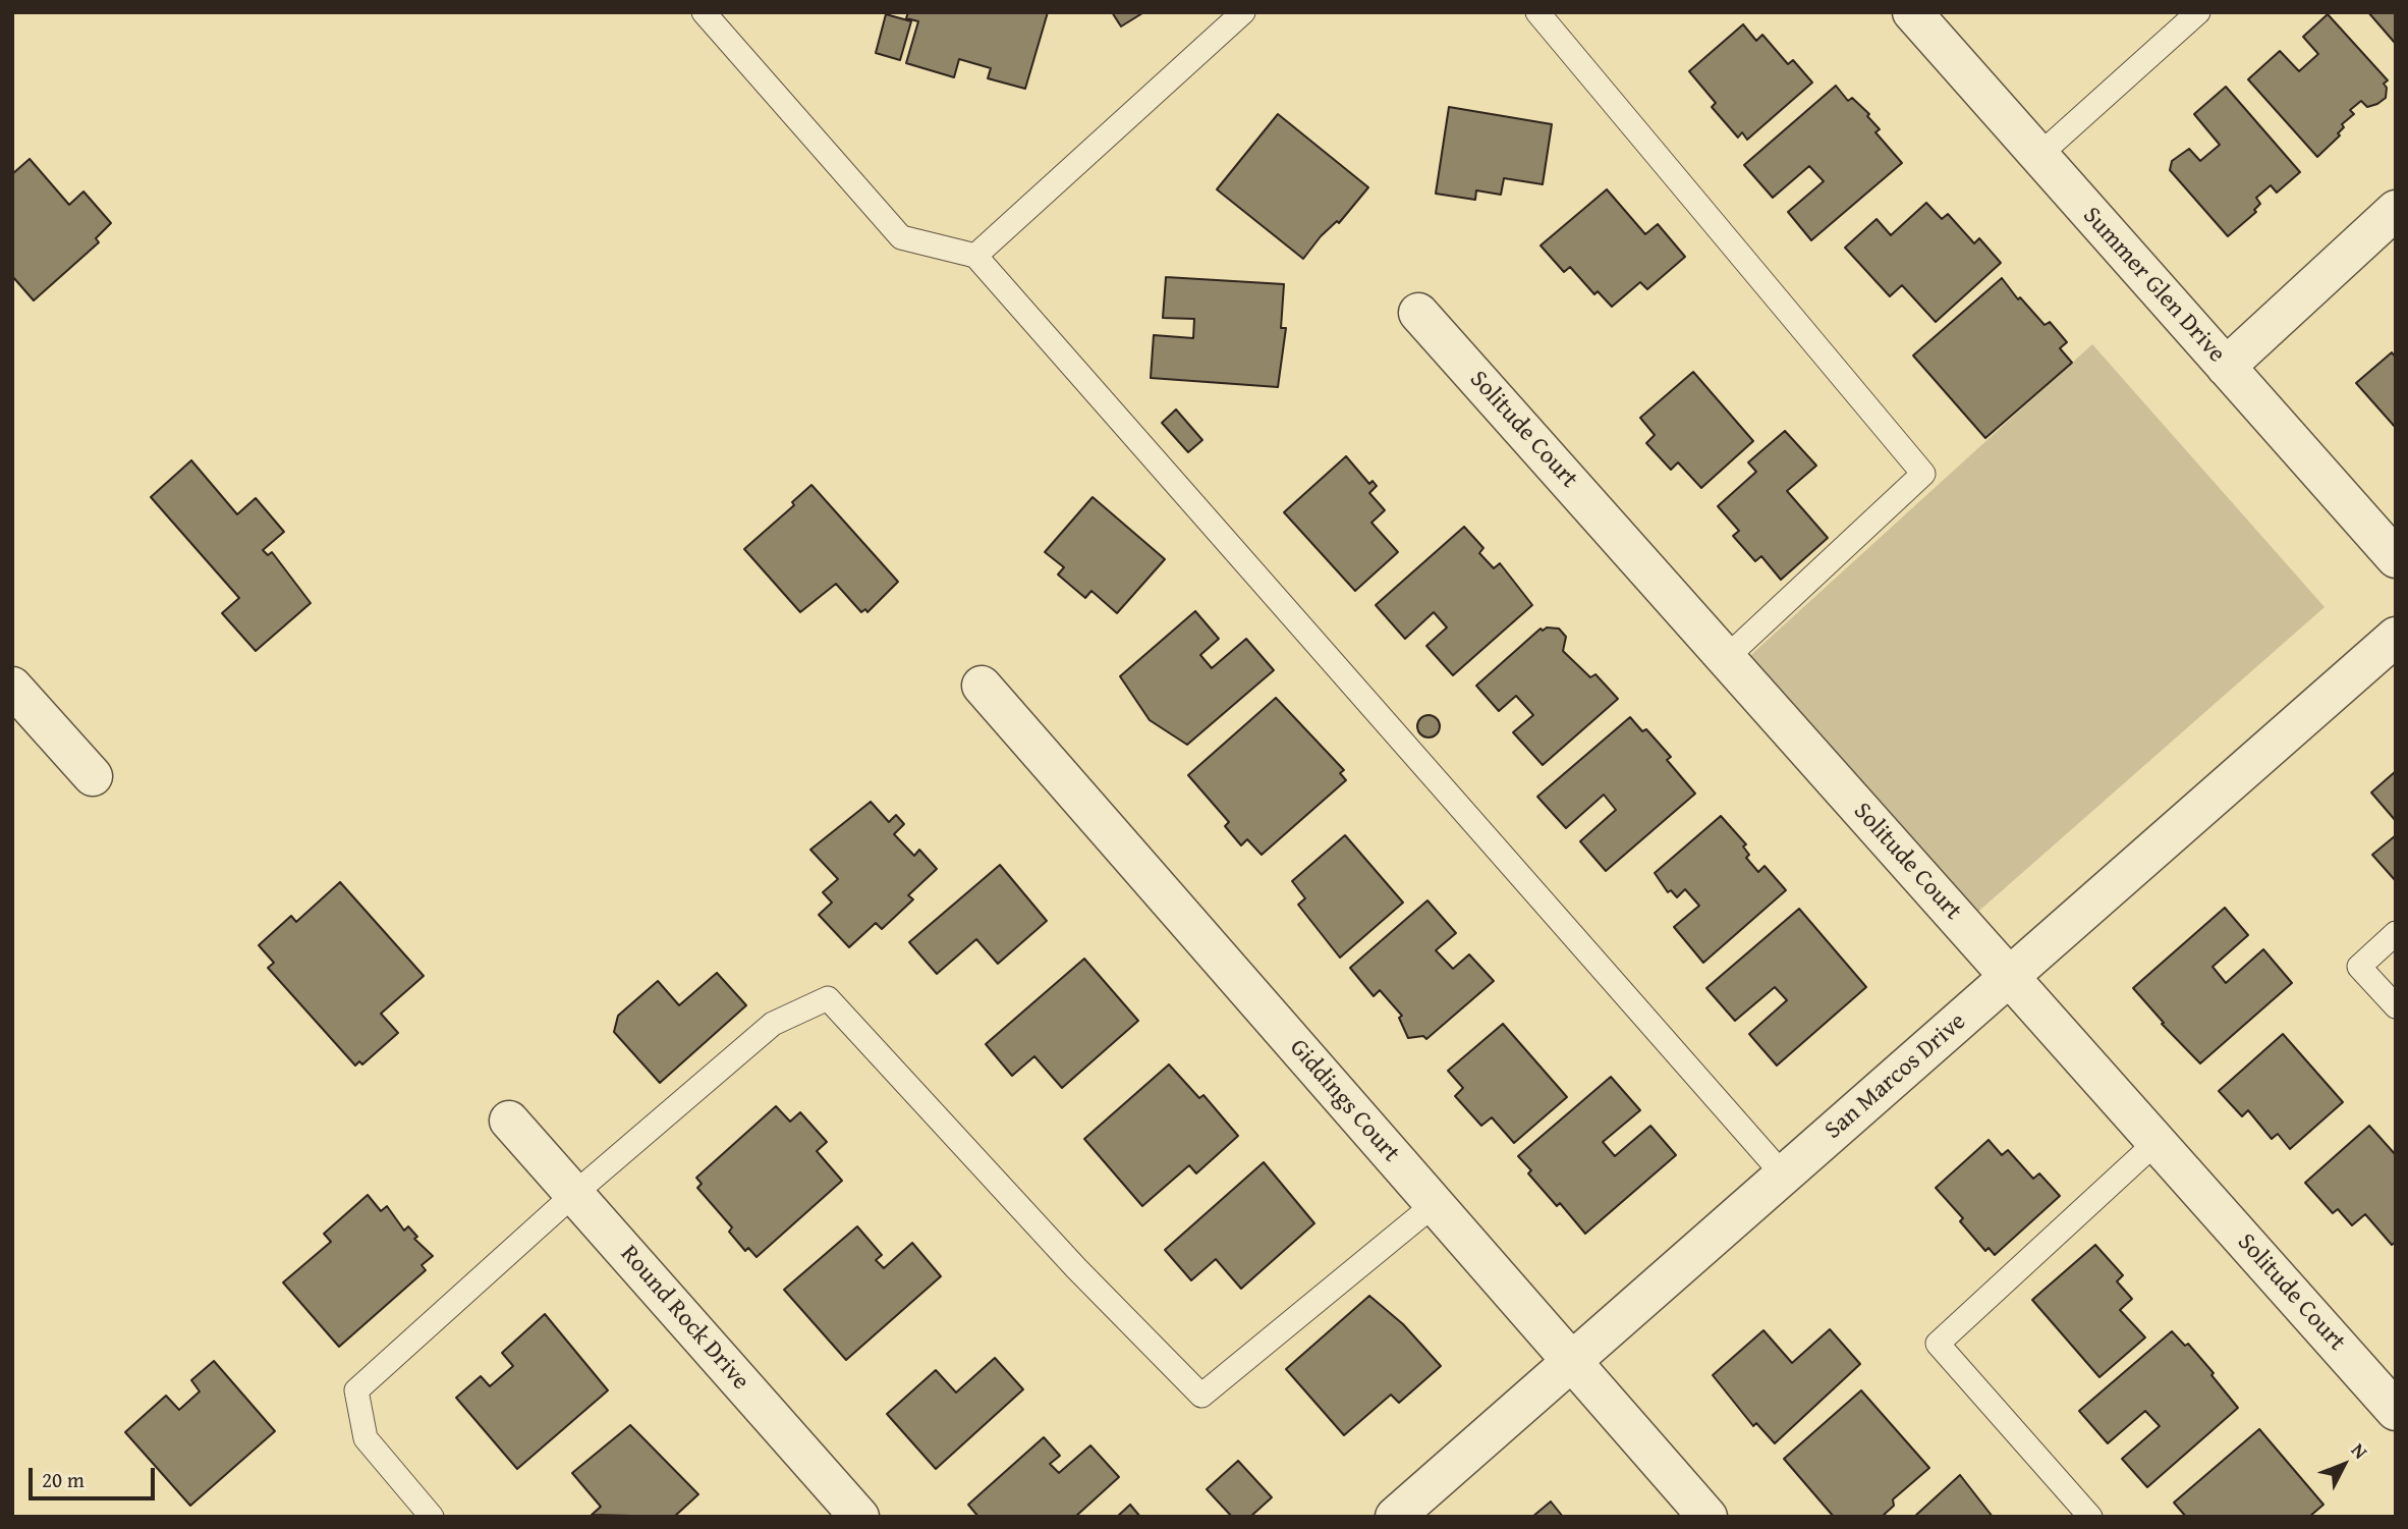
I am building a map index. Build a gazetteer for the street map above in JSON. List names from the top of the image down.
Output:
{
  "streets": {
    "street": [
      "Summer Glen Drive",
      "Solitude Court",
      "San Marcos Drive",
      "Giddings Court",
      "Round Rock Drive"
    ]
  },
  "crossings": [
    ["Solitude Court", "San Marcos Drive"],
    ["San Marcos Drive", "Giddings Court"]
  ],
  "scale_bar": "20 m",
  "north": "top right"
}
